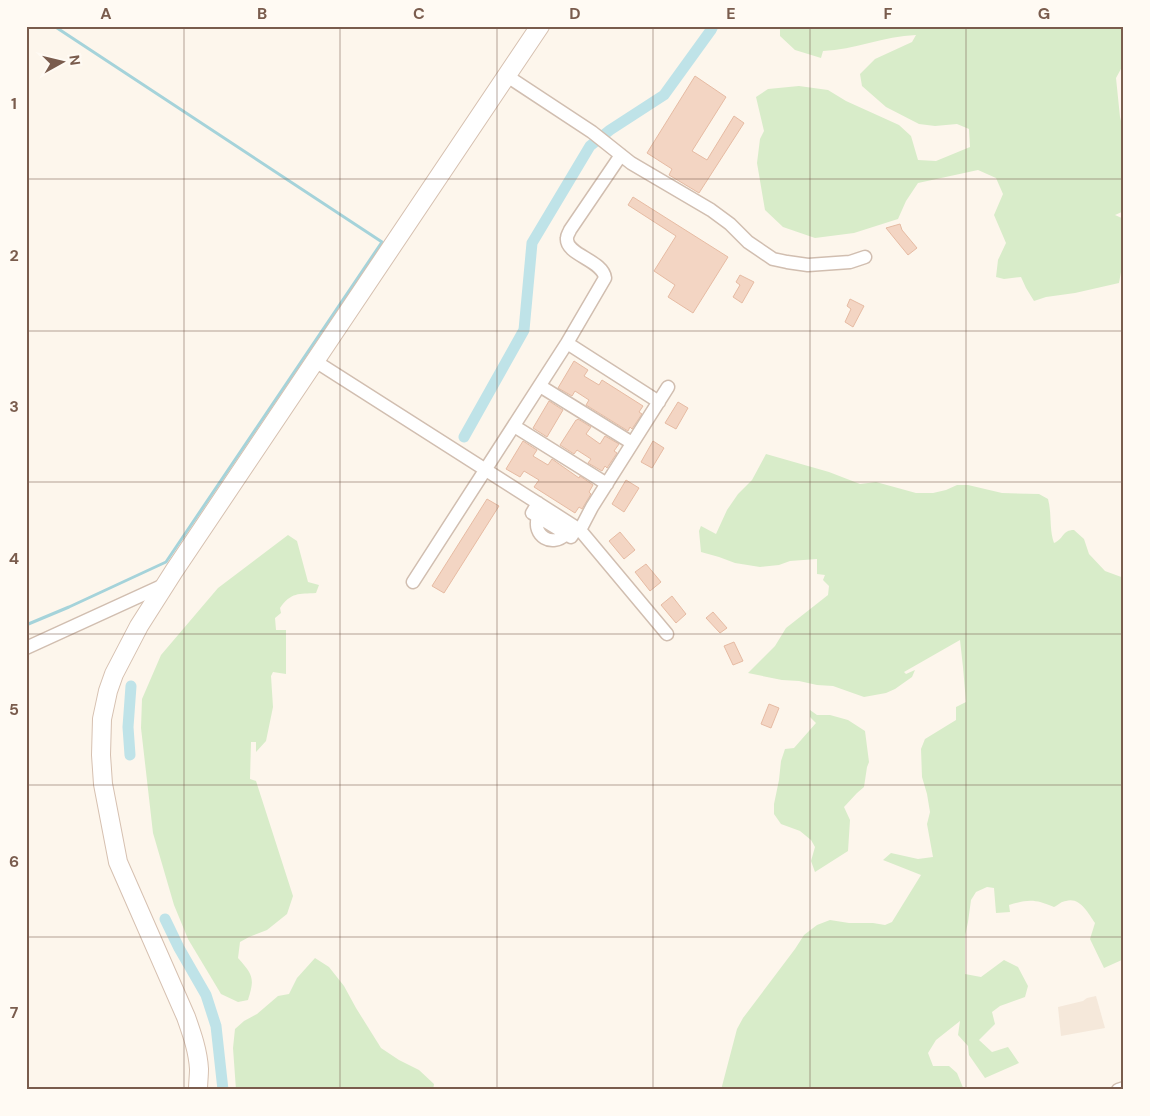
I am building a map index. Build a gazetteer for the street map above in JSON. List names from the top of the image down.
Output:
{
  "north": "right",
  "grid": {
    "columns": [
      "A",
      "B",
      "C",
      "D",
      "E",
      "F",
      "G"
    ],
    "rows": [
      "1",
      "2",
      "3",
      "4",
      "5",
      "6",
      "7"
    ]
  }
}
